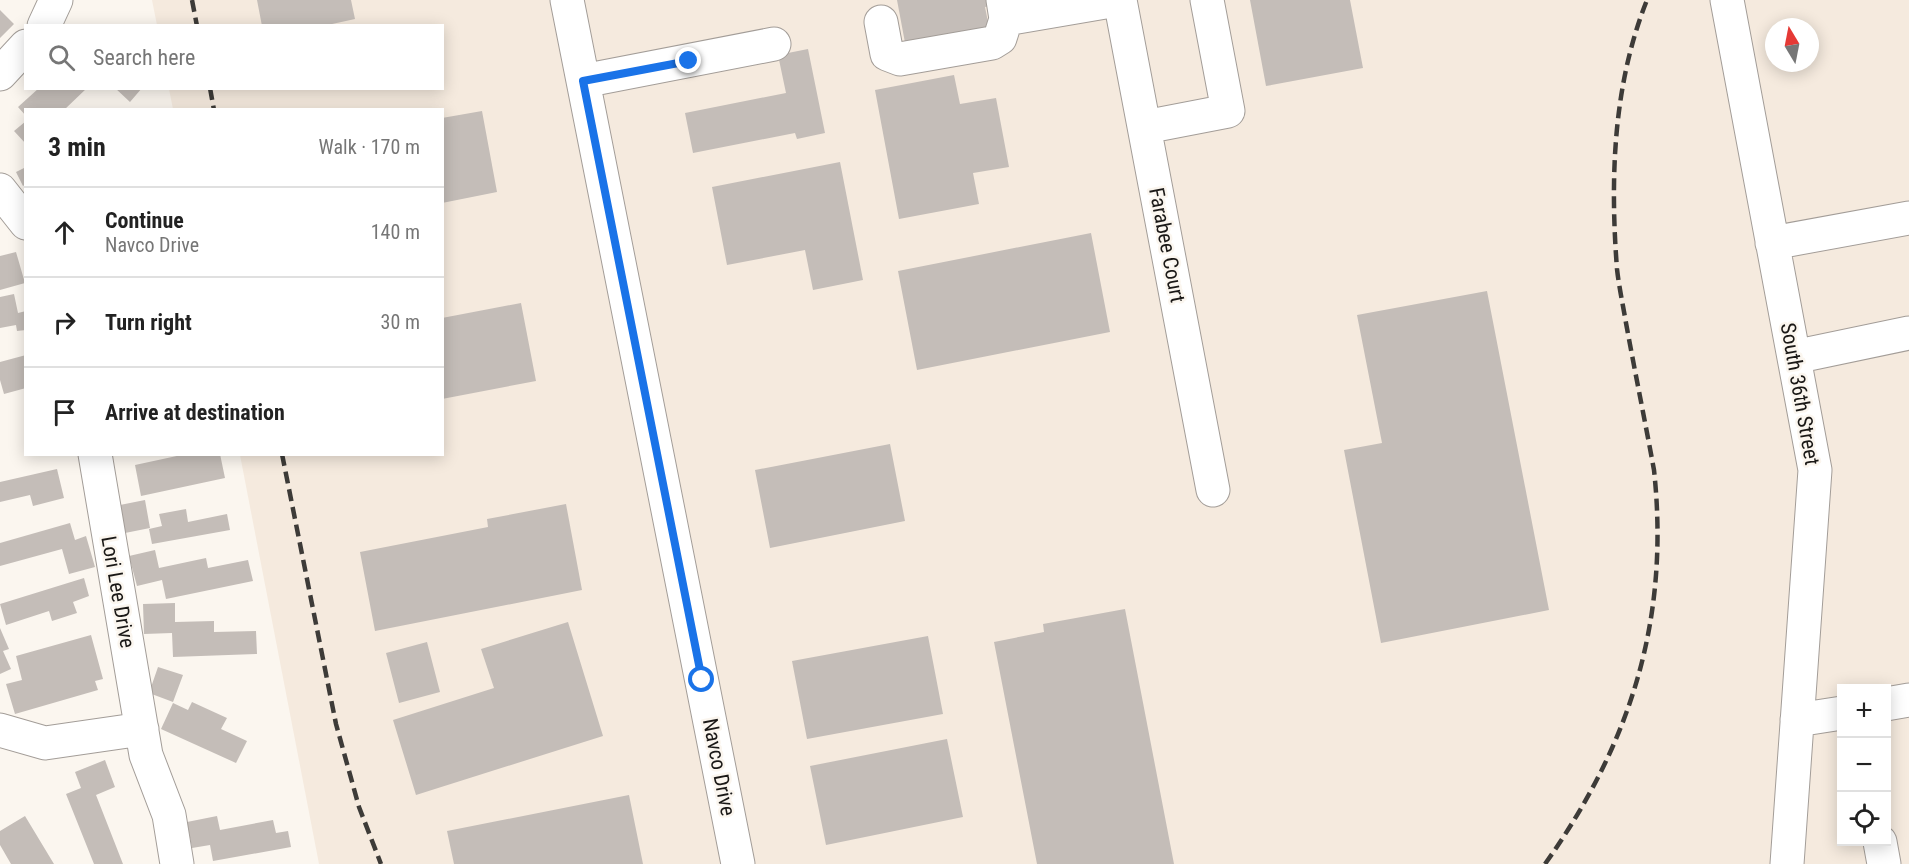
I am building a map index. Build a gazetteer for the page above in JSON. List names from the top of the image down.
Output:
{
  "streets": {
    "street": [
      "Farabee Court",
      "South 36th Street",
      "Lori Lee Drive",
      "Navco Drive"
    ]
  },
  "north": "top",
  "page": {
    "search": "Search here",
    "heading": ["3 min", "Walk · 170 m"],
    "list": [
      ["Continue", "Navco Drive", "140 m"],
      ["Turn right", "30 m"],
      "Arrive at destination"
    ],
    "map_buttons": ["+", "−"]
  }
}
